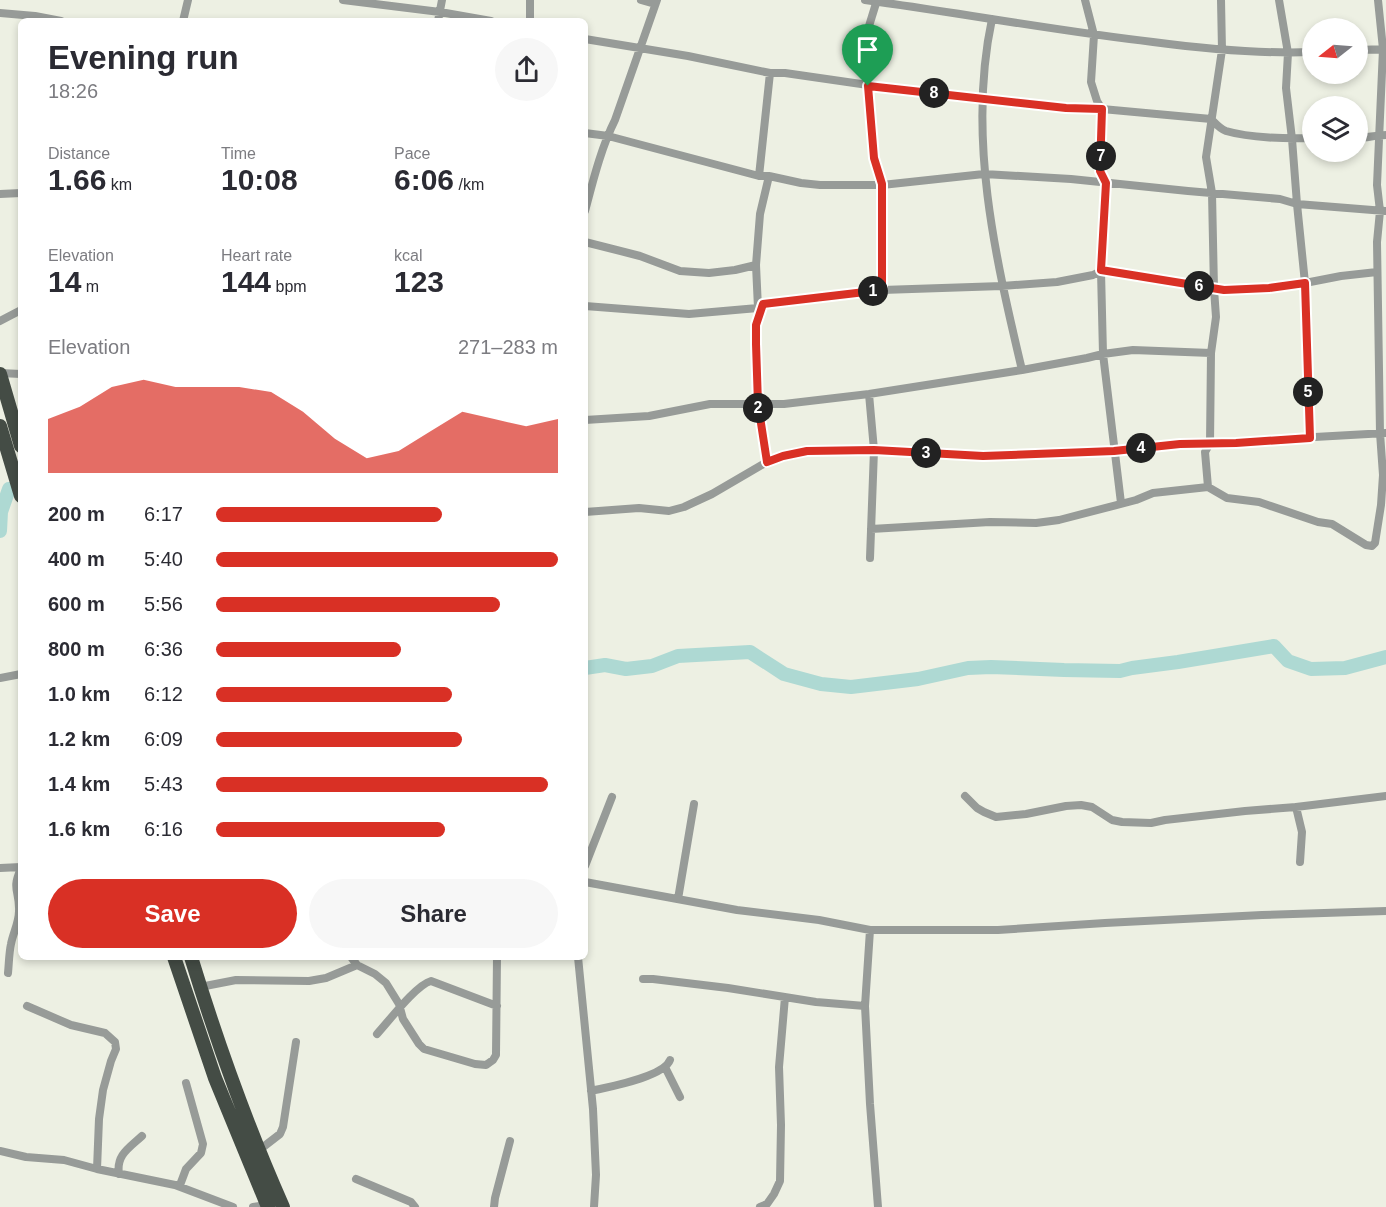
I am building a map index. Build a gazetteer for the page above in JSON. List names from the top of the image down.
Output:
{
  "north": "left",
  "page": {
    "heading": ["Evening run", "18:26"],
    "pins": [
      "8",
      "7",
      "6",
      "1",
      "5",
      "2",
      "4",
      "3"
    ],
    "stats": [
      ["Distance", "1.66 km"],
      ["Time", "10:08"],
      ["Pace", "6:06 /km"],
      ["Elevation", "14 m"],
      ["Heart rate", "144 bpm"],
      ["kcal", "123"]
    ],
    "chart": ["Elevation", "271–283 m"],
    "list": [
      {
        "name": "200 m",
        "note": "6:17"
      },
      {
        "name": "400 m",
        "note": "5:40"
      },
      {
        "name": "600 m",
        "note": "5:56"
      },
      {
        "name": "800 m",
        "note": "6:36"
      },
      {
        "name": "1.0 km",
        "note": "6:12"
      },
      {
        "name": "1.2 km",
        "note": "6:09"
      },
      {
        "name": "1.4 km",
        "note": "5:43"
      },
      {
        "name": "1.6 km",
        "note": "6:16"
      }
    ],
    "buttons": ["Save", "Share"]
  }
}
